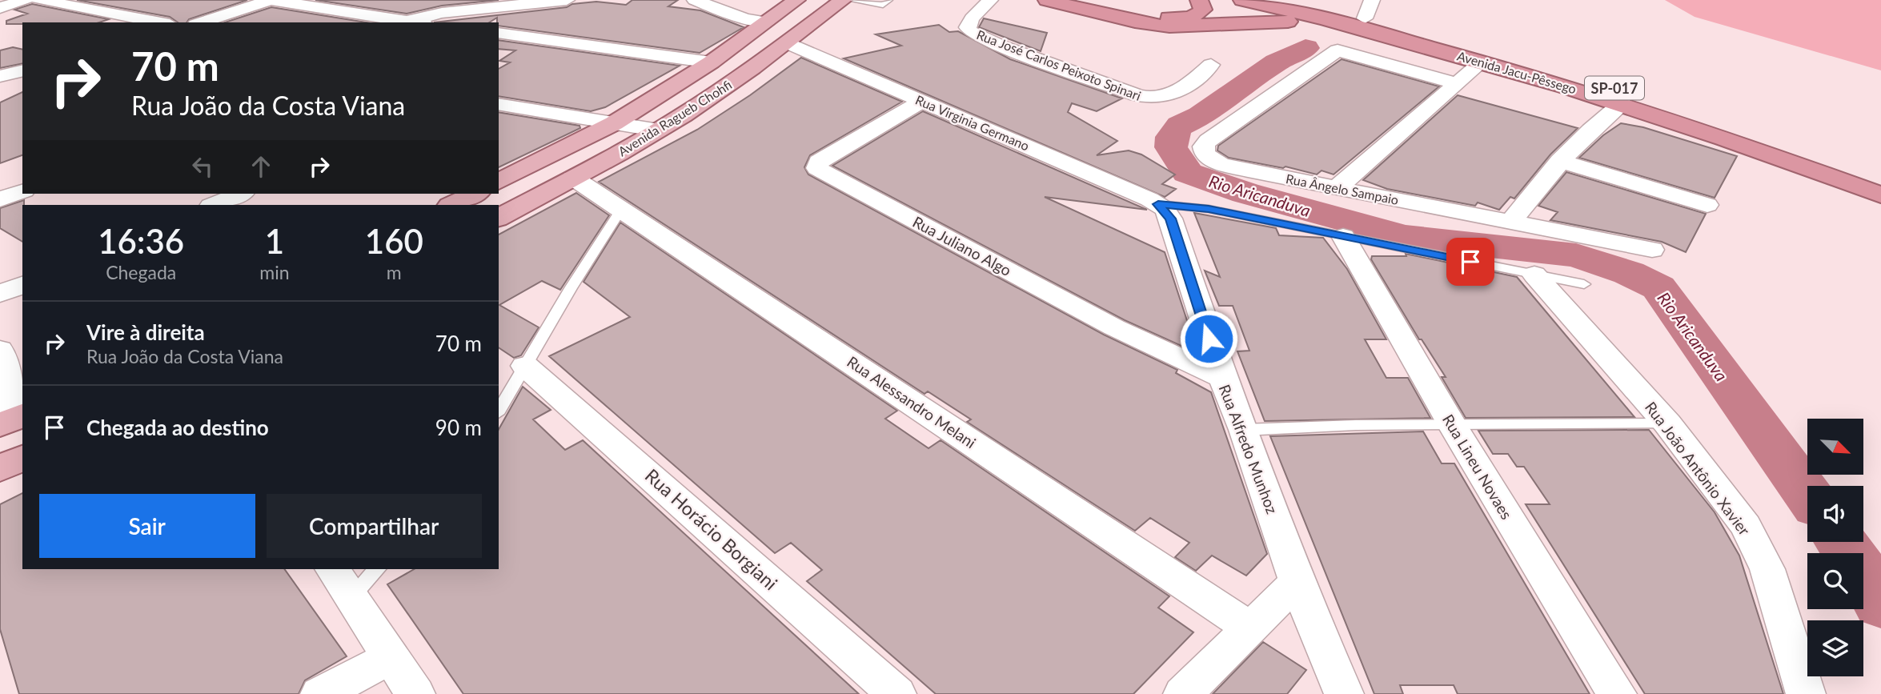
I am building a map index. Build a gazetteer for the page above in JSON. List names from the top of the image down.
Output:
{
  "streets": {
    "highway": ["Avenida Jacu-Pêssego", "SP-017"],
    "main road": ["Avenida Ragueb Chohfi"],
    "street": [
      "Rua José Carlos Peixoto Spinari",
      "Rua Virginia Germano",
      "Rua Ângelo Sampaio",
      "Rua Juliano Algo",
      "Rua Alessandro Melani",
      "Rua Alfredo Munhoz",
      "Rua Lineu Novaes",
      "Rua João Antônio Xavier",
      "Rua Horácio Borgiani"
    ]
  },
  "crossings": [
    ["Avenida Ragueb Chohfi", "Rua Virginia Germano"],
    ["Avenida Ragueb Chohfi", "Rua Alessandro Melani"],
    ["Rua Virginia Germano", "Rua Juliano Algo"],
    ["Rua Virginia Germano", "Rua Alfredo Munhoz"],
    ["Rua Juliano Algo", "Rua Alfredo Munhoz"]
  ],
  "water": ["Rio Aricanduva"],
  "north": "bottom right",
  "page": {
    "turn": ["70 m", "Rua João da Costa Viana"],
    "eta": [
      "16:36",
      "Chegada",
      "1",
      "min",
      "160",
      "m"
    ],
    "list": [
      {
        "name": "Vire à direita",
        "note": "Rua João da Costa Viana",
        "value": "70 m"
      },
      {
        "name": "Chegada ao destino",
        "value": "90 m"
      }
    ],
    "buttons": ["Sair", "Compartilhar"]
  }
}
